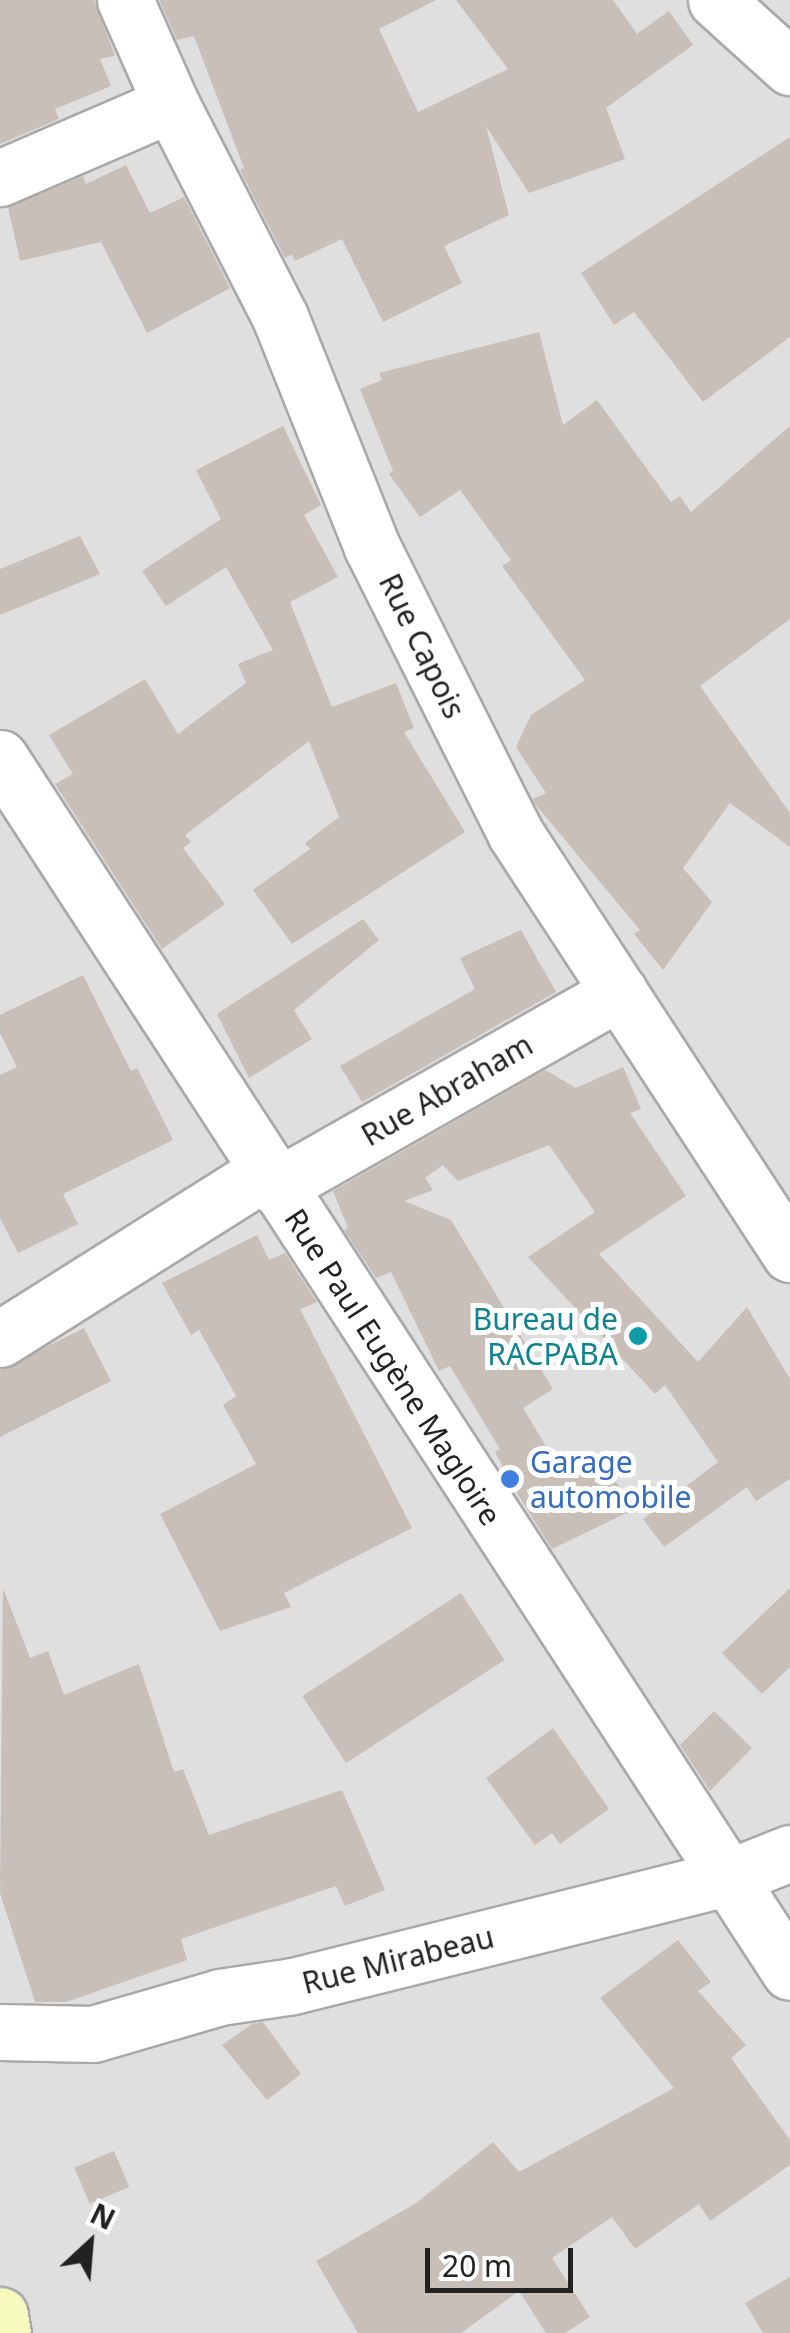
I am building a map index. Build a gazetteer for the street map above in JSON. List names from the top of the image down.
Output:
{
  "streets": {
    "street": [
      "Rue Capois",
      "Rue Abraham",
      "Rue Paul Eugène Magloire",
      "Rue Mirabeau"
    ]
  },
  "crossings": [
    ["Rue Capois", "Rue Abraham"],
    ["Rue Abraham", "Rue Paul Eugène Magloire"],
    ["Rue Paul Eugène Magloire", "Rue Mirabeau"]
  ],
  "places": ["Bureau de RACPABA", "Garage automobile"],
  "scale_bar": "20 m",
  "north": "top right"
}
